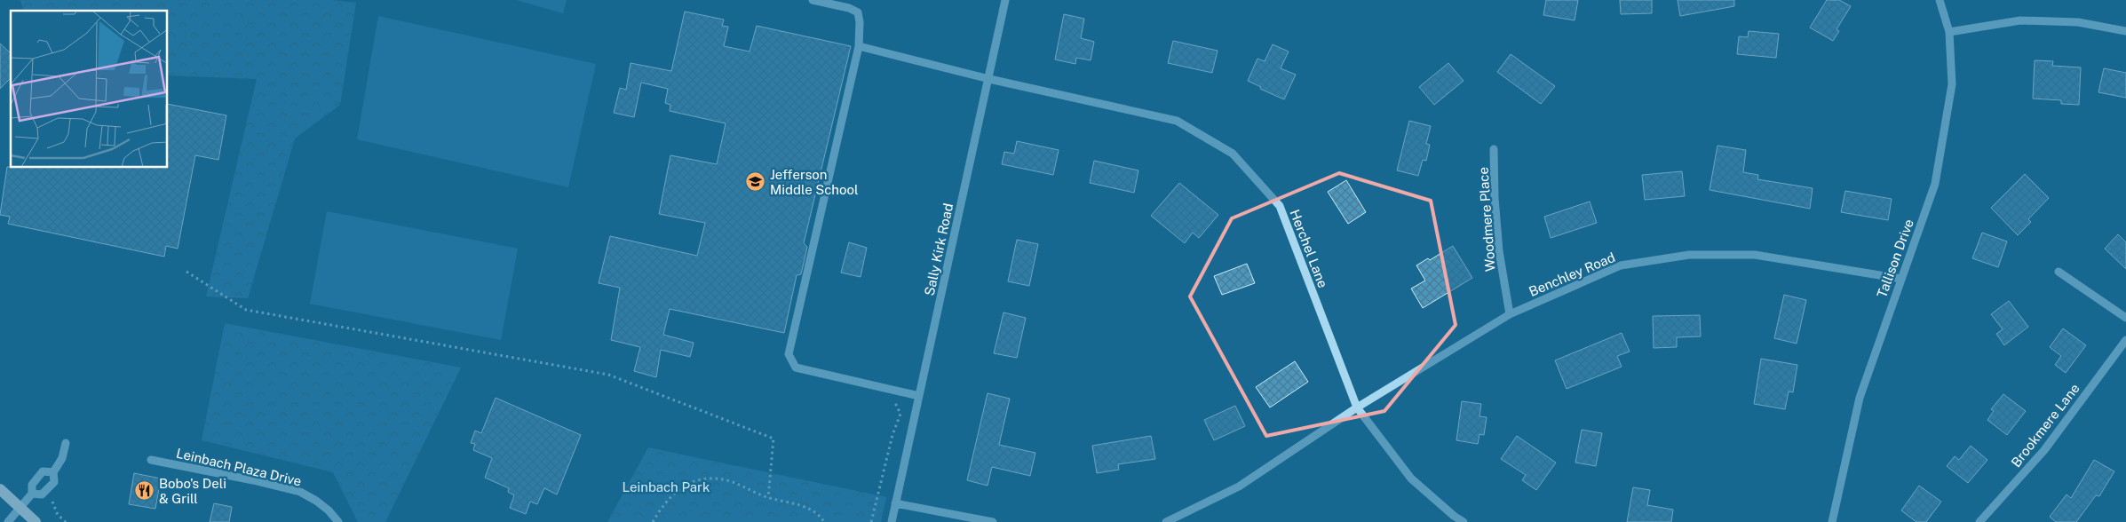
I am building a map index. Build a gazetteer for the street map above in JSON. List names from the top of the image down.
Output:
{
  "streets": {
    "street": [
      "Woodmere Place",
      "Herchel Lane",
      "Sally Kirk Road",
      "Tallison Drive",
      "Benchley Road",
      "Brookmere Lane",
      "Leinbach Plaza Drive"
    ]
  },
  "crossings": [
    ["Woodmere Place", "Benchley Road"],
    ["Herchel Lane", "Sally Kirk Road"],
    ["Herchel Lane", "Benchley Road"],
    ["Tallison Drive", "Benchley Road"]
  ],
  "parks": ["Leinbach Park"],
  "places": {
    "school or university": ["Jefferson Middle School"],
    "restaurant": ["Bobo's Deli & Grill"]
  }
}
